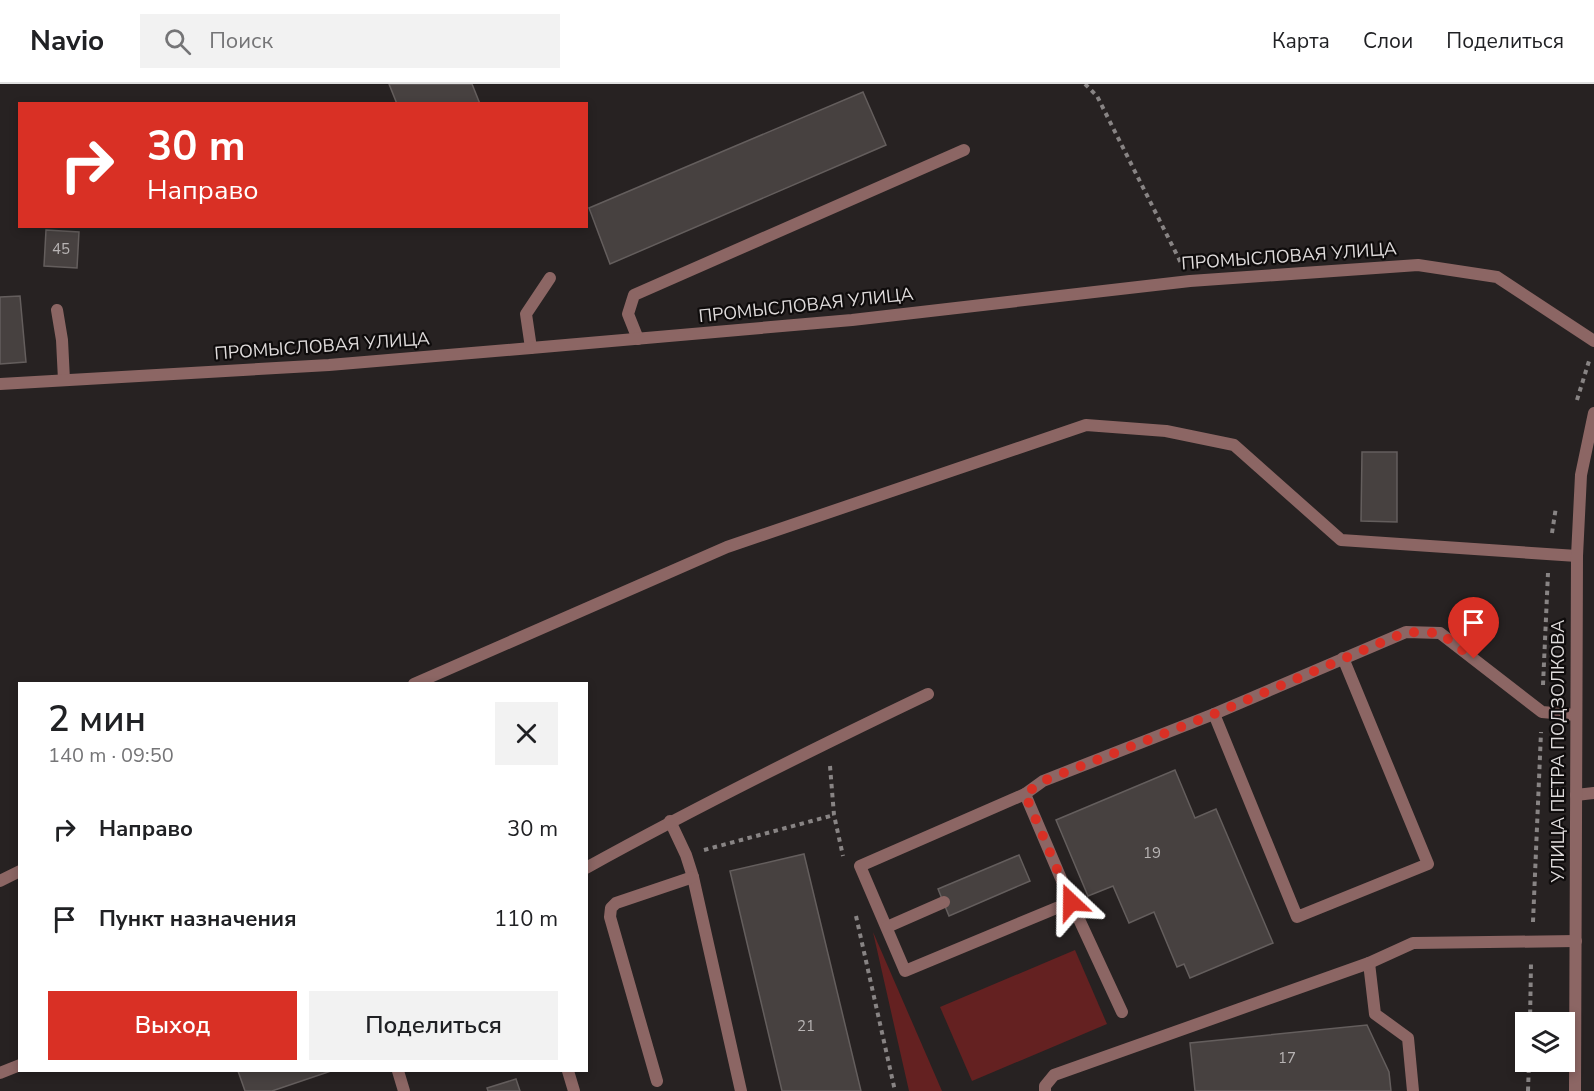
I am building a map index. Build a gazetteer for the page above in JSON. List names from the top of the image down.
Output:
{
  "streets": {
    "street": ["ПРОМЫСЛОВАЯ УЛИЦА", "УЛИЦА ПЕТРА ПОДЗОЛКОВА"]
  },
  "house_numbers": [
    "45",
    "19",
    "21",
    "17"
  ],
  "page": {
    "header": "Navio",
    "search": "Поиск",
    "nav": ["Карта", "Слои", "Поделиться"],
    "turn": ["30 m", "Направо"],
    "heading": ["2 мин", "140 m · 09:50"],
    "list": [
      {
        "name": "Направо",
        "value": "30 m"
      },
      {
        "name": "Пункт назначения",
        "value": "110 m"
      }
    ],
    "buttons": ["Выход", "Поделиться"]
  }
}
